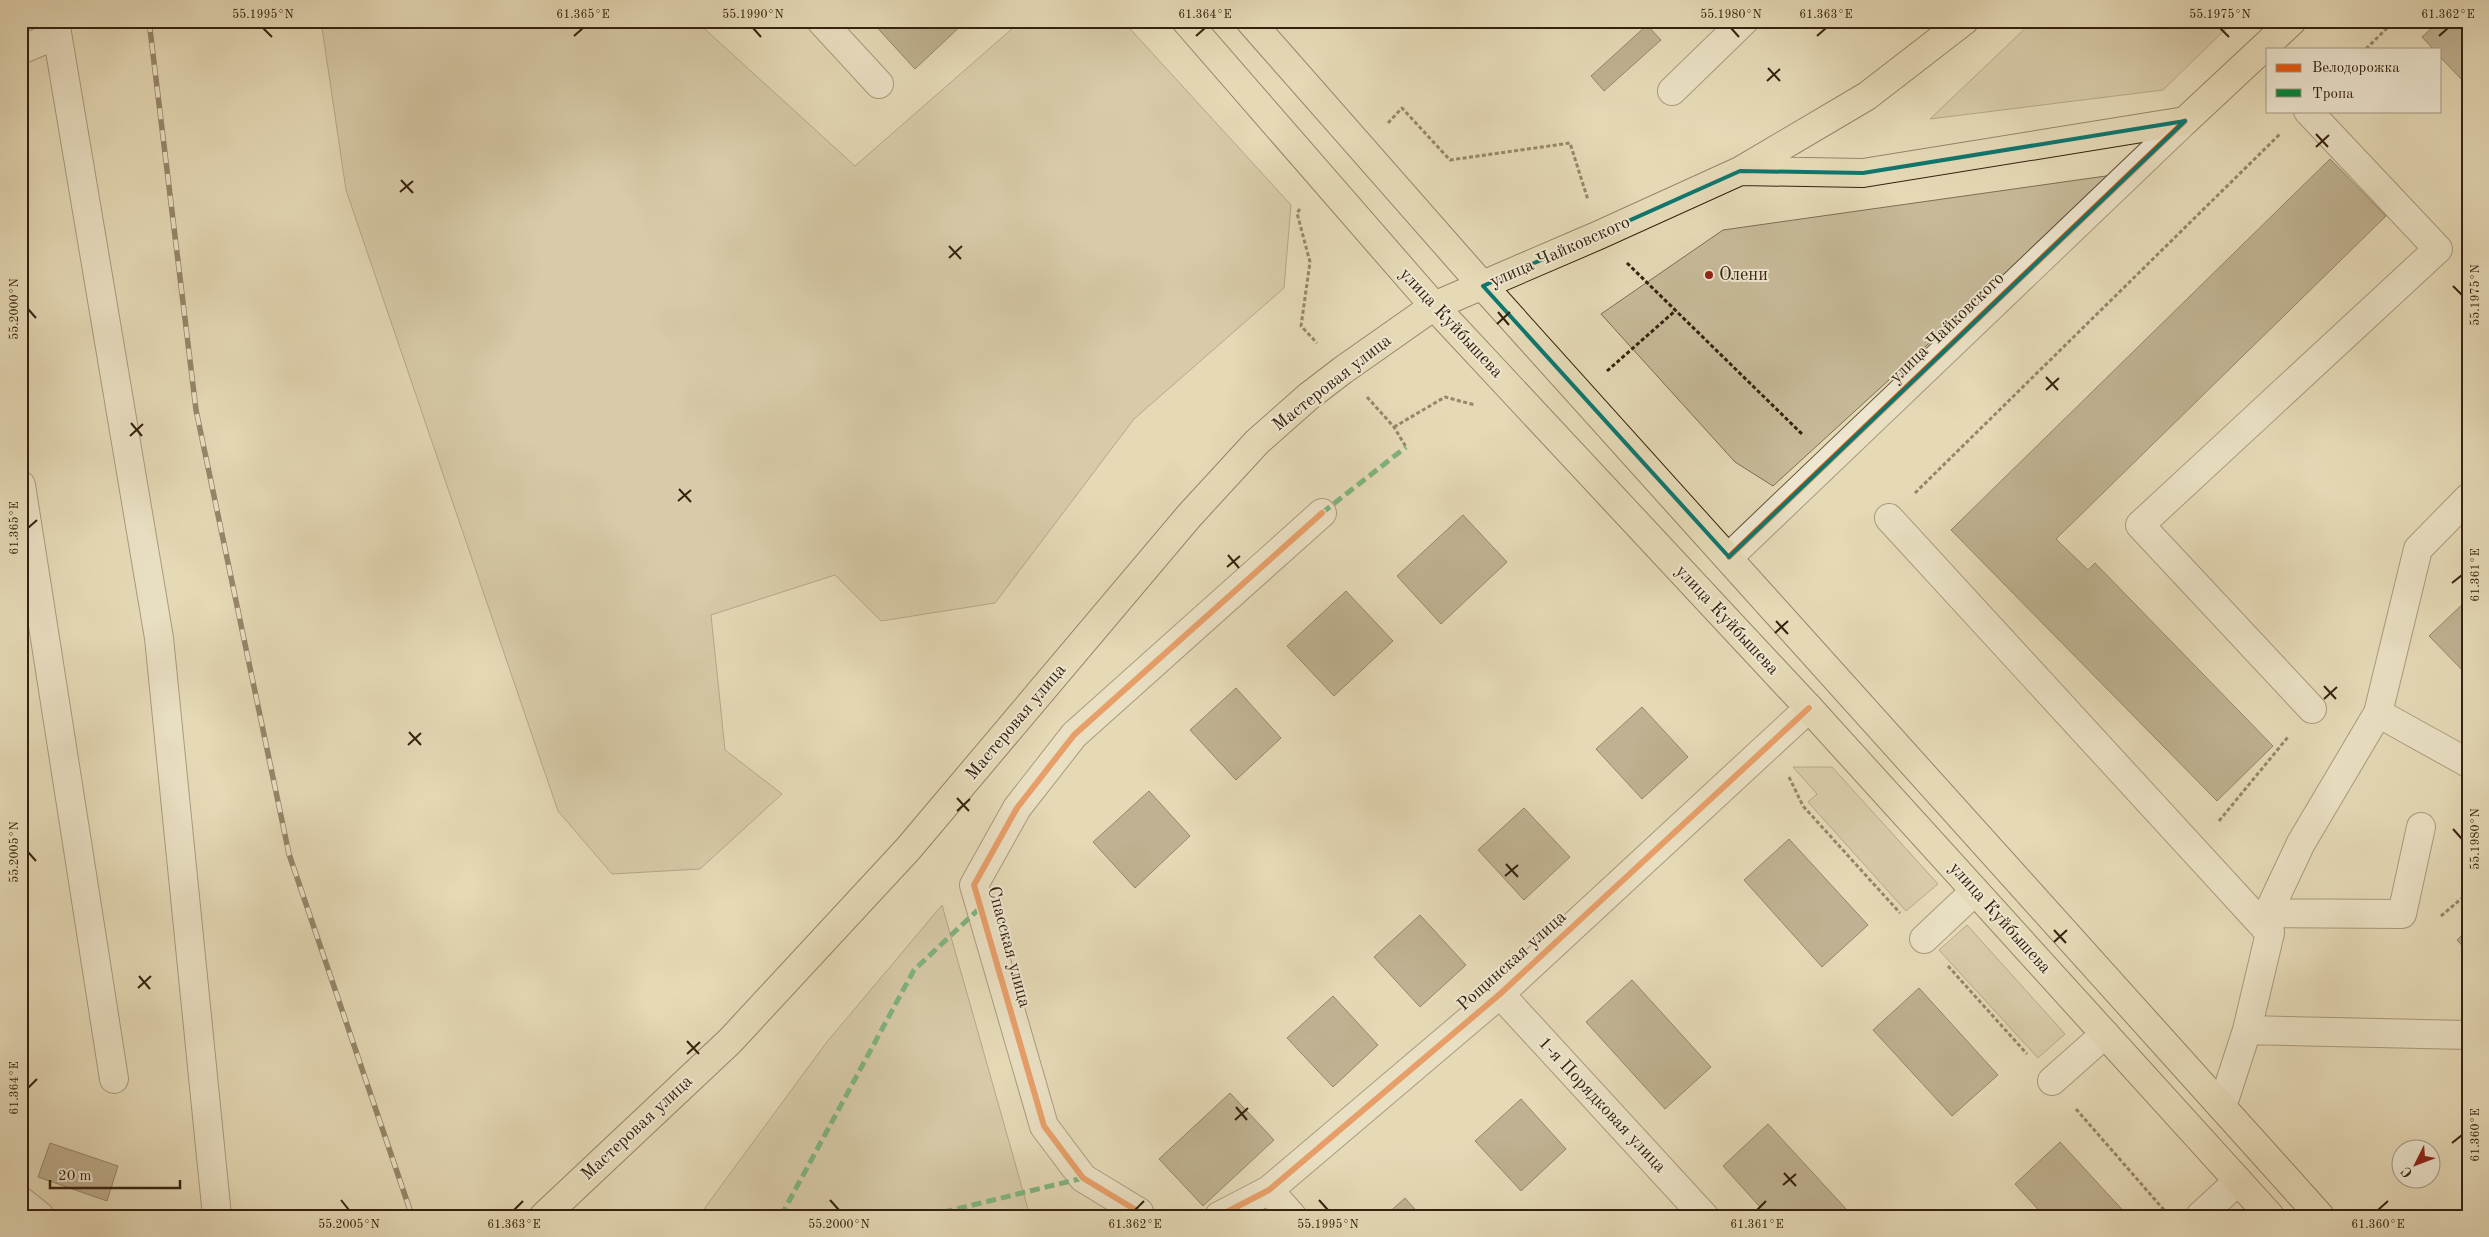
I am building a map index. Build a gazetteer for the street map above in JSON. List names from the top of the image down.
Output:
{
  "streets": {
    "main road": ["улица Чайковского", "улица Куйбышева", "Мастеровая улица"],
    "street": ["Спасская улица", "Рощинская улица", "1-я Порядковая улица"]
  },
  "crossings": [
    ["улица Чайковского", "улица Куйбышева"],
    ["улица Чайковского", "Мастеровая улица"],
    ["улица Куйбышева", "Мастеровая улица"],
    ["улица Куйбышева", "Рощинская улица"],
    ["Рощинская улица", "1-я Порядковая улица"]
  ],
  "places": ["Олени"],
  "legend": ["Велодорожка", "Тропа"],
  "scale_bar": "20 m",
  "north": "bottom left",
  "coordinates": [
    "55.1995°N",
    "61.365°E",
    "55.1990°N",
    "61.364°E",
    "55.1980°N",
    "61.363°E",
    "55.1975°N",
    "61.362°E",
    "55.2000°N",
    "61.361°E",
    "55.2005°N",
    "61.360°E"
  ]
}
